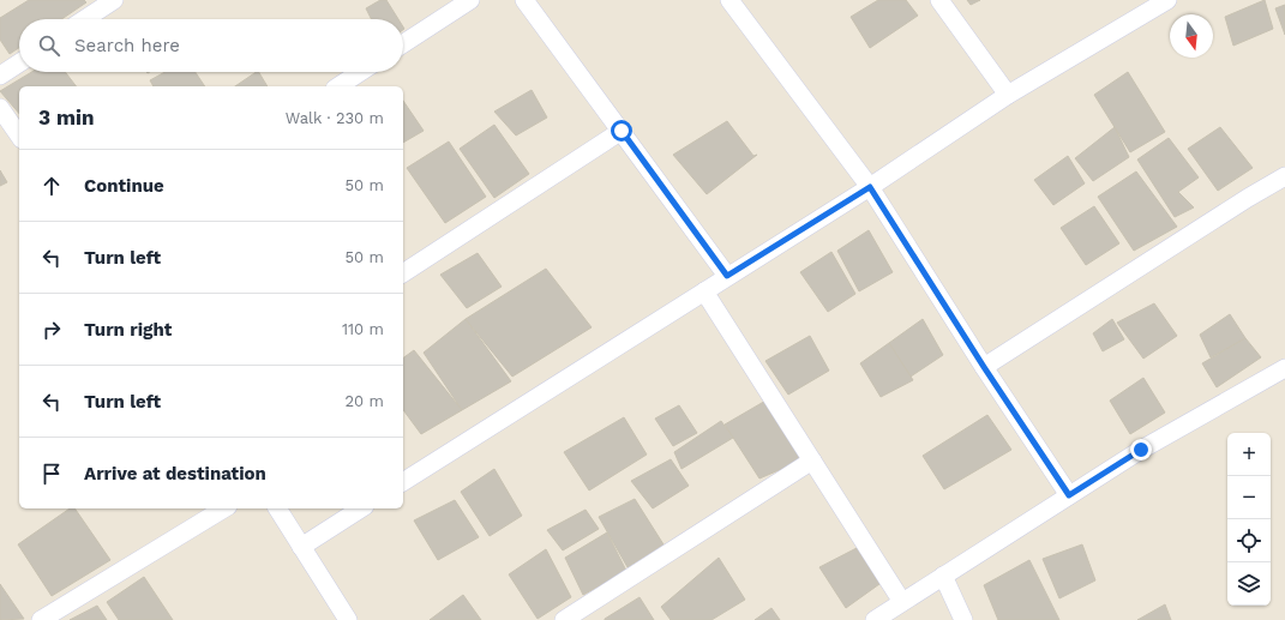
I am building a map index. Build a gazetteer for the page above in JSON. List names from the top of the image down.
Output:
{
  "north": "bottom",
  "page": {
    "search": "Search here",
    "heading": ["3 min", "Walk · 230 m"],
    "list": [
      ["Continue", "50 m"],
      ["Turn left", "50 m"],
      ["Turn right", "110 m"],
      ["Turn left", "20 m"],
      "Arrive at destination"
    ],
    "map_buttons": ["+", "−"]
  }
}
